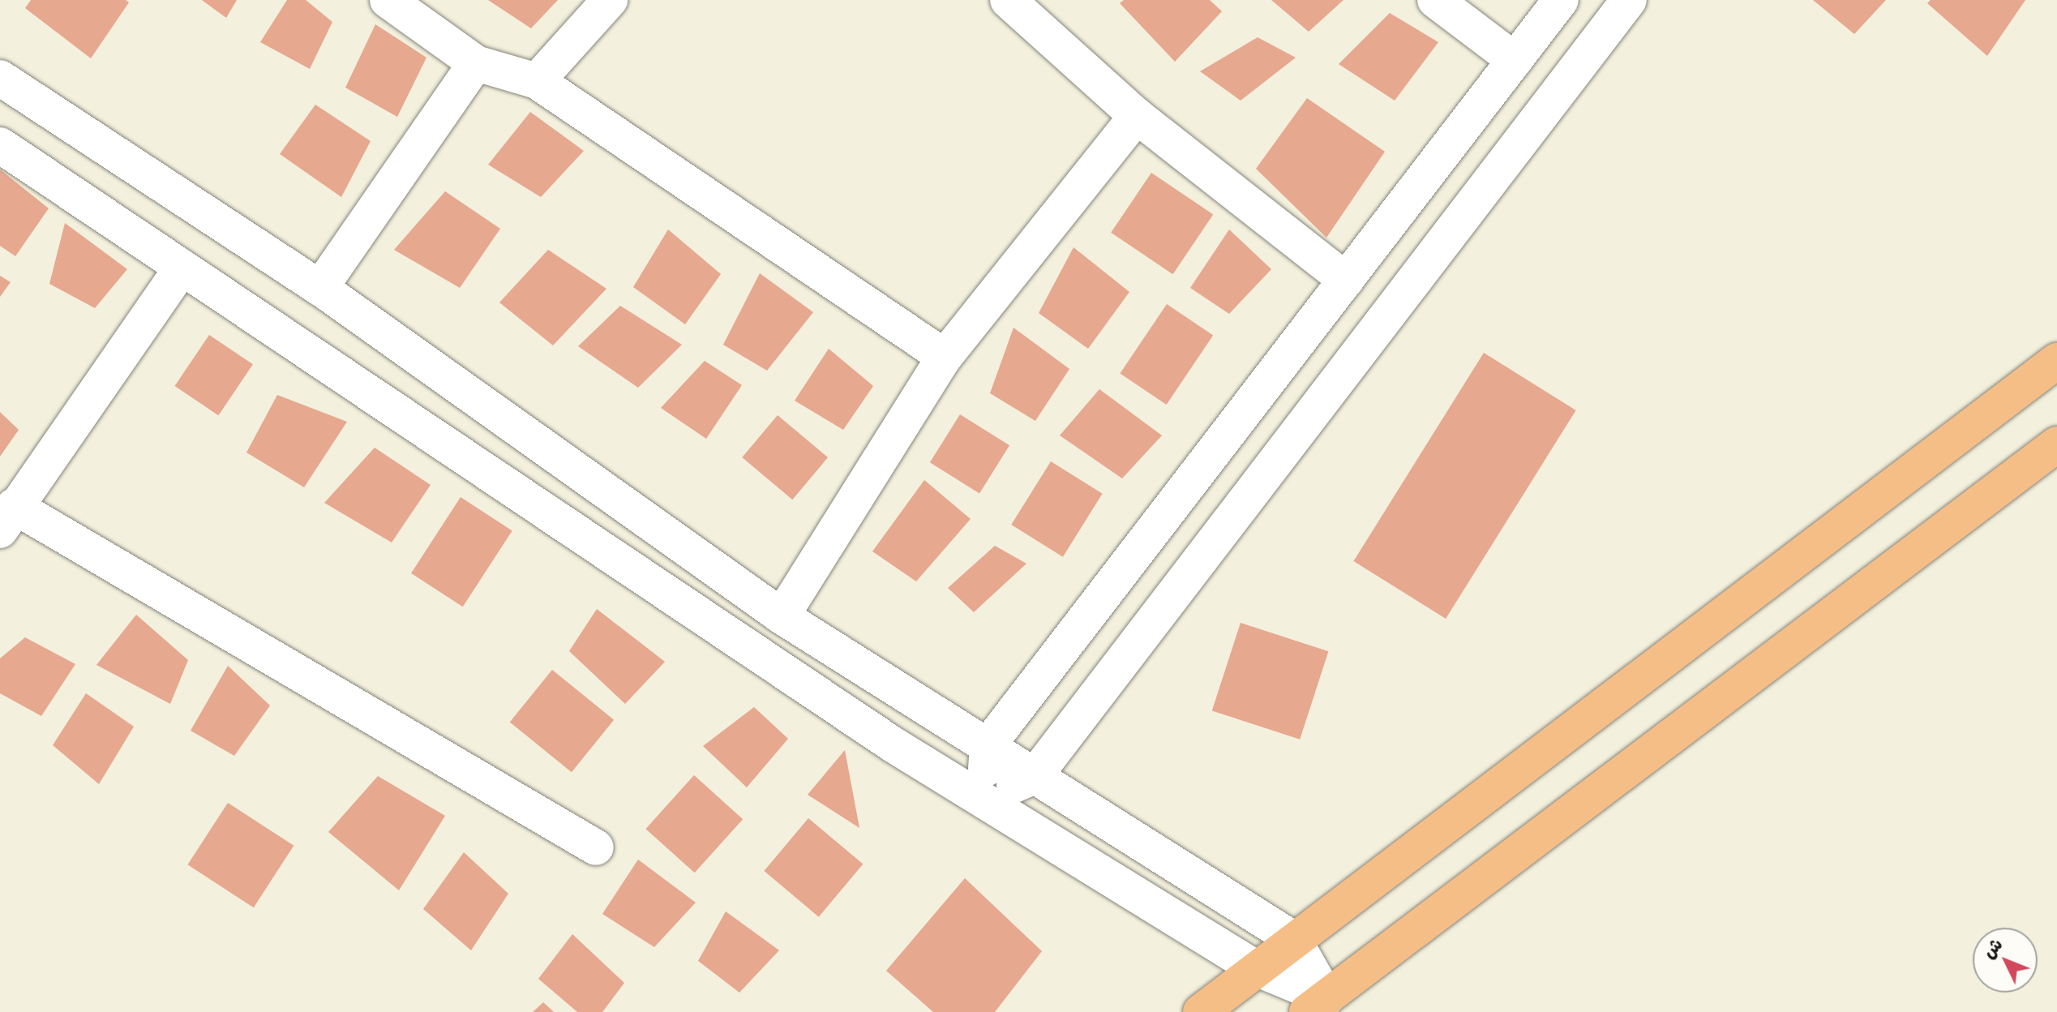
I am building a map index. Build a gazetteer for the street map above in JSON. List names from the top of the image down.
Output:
{
  "north": "top left"
}
